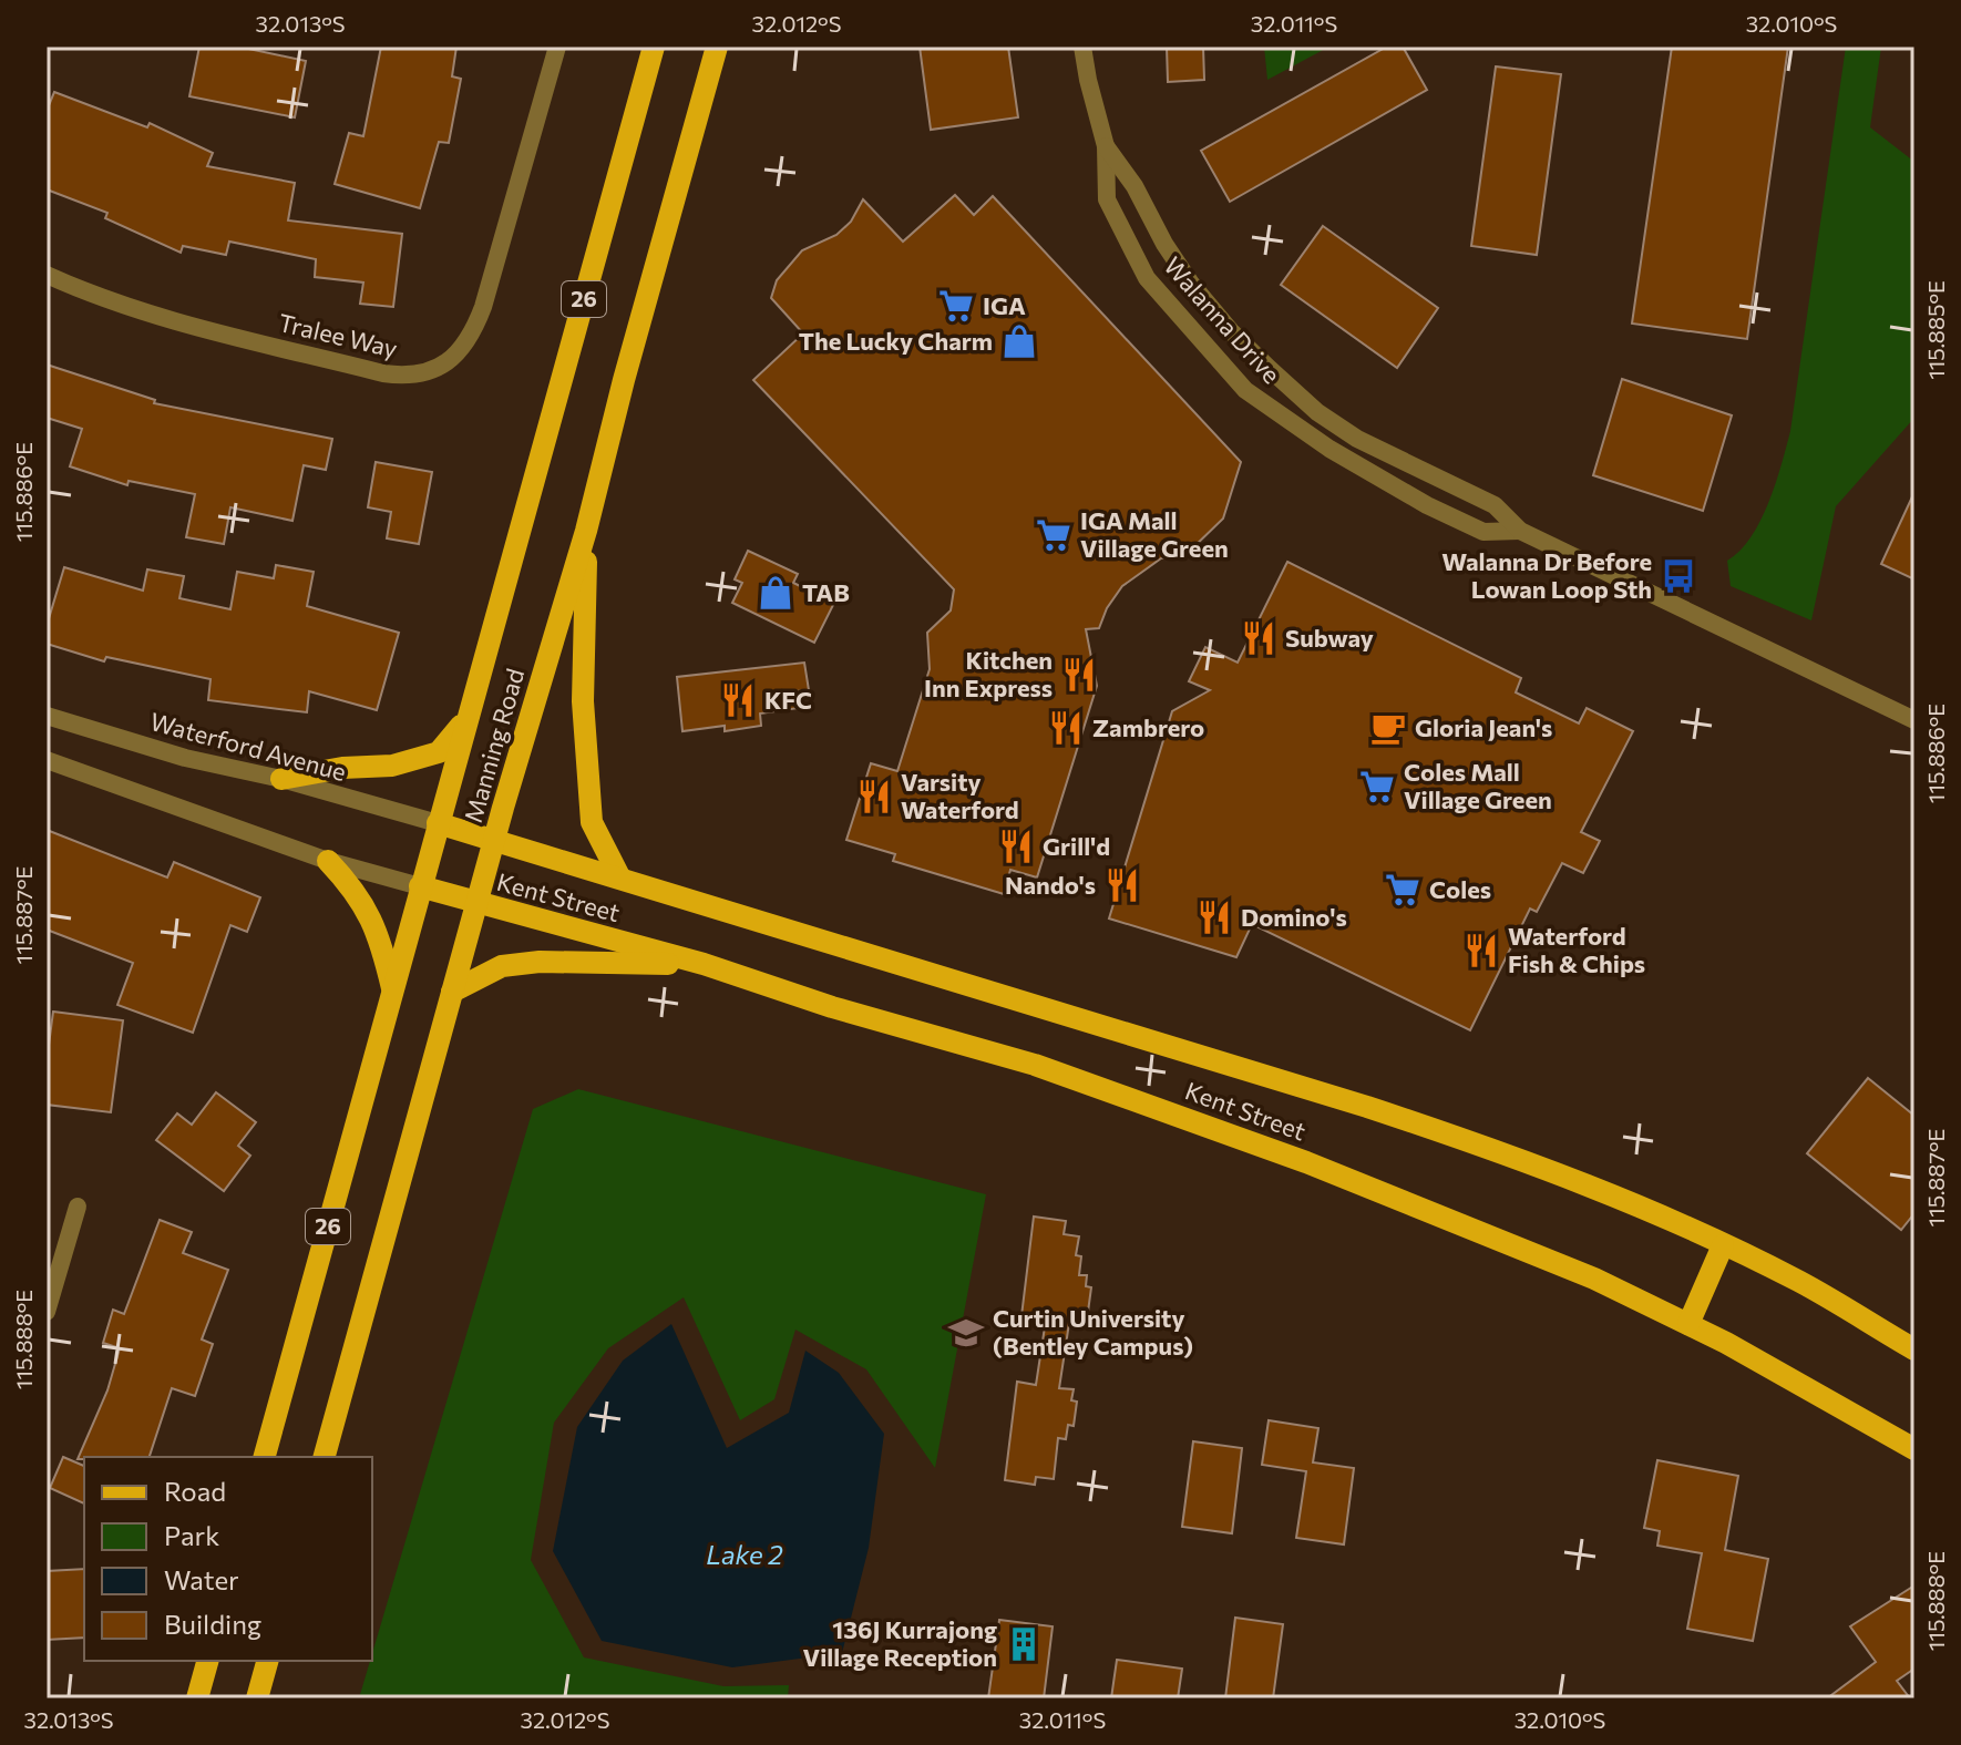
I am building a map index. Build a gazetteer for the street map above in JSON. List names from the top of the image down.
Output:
{
  "streets": {
    "main road": ["26", "Manning Road", "Kent Street"],
    "street": ["Walanna Drive", "Tralee Way", "Waterford Avenue"]
  },
  "crossings": [
    ["Manning Road", "Waterford Avenue"],
    ["Manning Road", "Kent Street"],
    ["Waterford Avenue", "Kent Street"]
  ],
  "water": ["Lake 2"],
  "places": {
    "supermarket": [
      "IGA",
      "IGA Mall Village Green",
      "Coles Mall Village Green",
      "Coles"
    ],
    "shop": ["The Lucky Charm", "TAB"],
    "bus stop": ["Walanna Dr Before Lowan Loop Sth"],
    "restaurant": [
      "Subway",
      "Kitchen Inn Express",
      "KFC",
      "Zambrero",
      "Varsity Waterford",
      "Grill'd",
      "Nando's",
      "Domino's",
      "Waterford Fish & Chips"
    ],
    "cafe": ["Gloria Jean's"],
    "school or university": ["Curtin University (Bentley Campus)"],
    "building": ["136J Kurrajong Village Reception"]
  },
  "legend": [
    "Road",
    "Park",
    "Water",
    "Building"
  ],
  "coordinates": [
    "32.013°S",
    "32.012°S",
    "32.011°S",
    "32.010°S",
    "115.885°E",
    "115.886°E",
    "115.887°E",
    "115.888°E"
  ]
}
